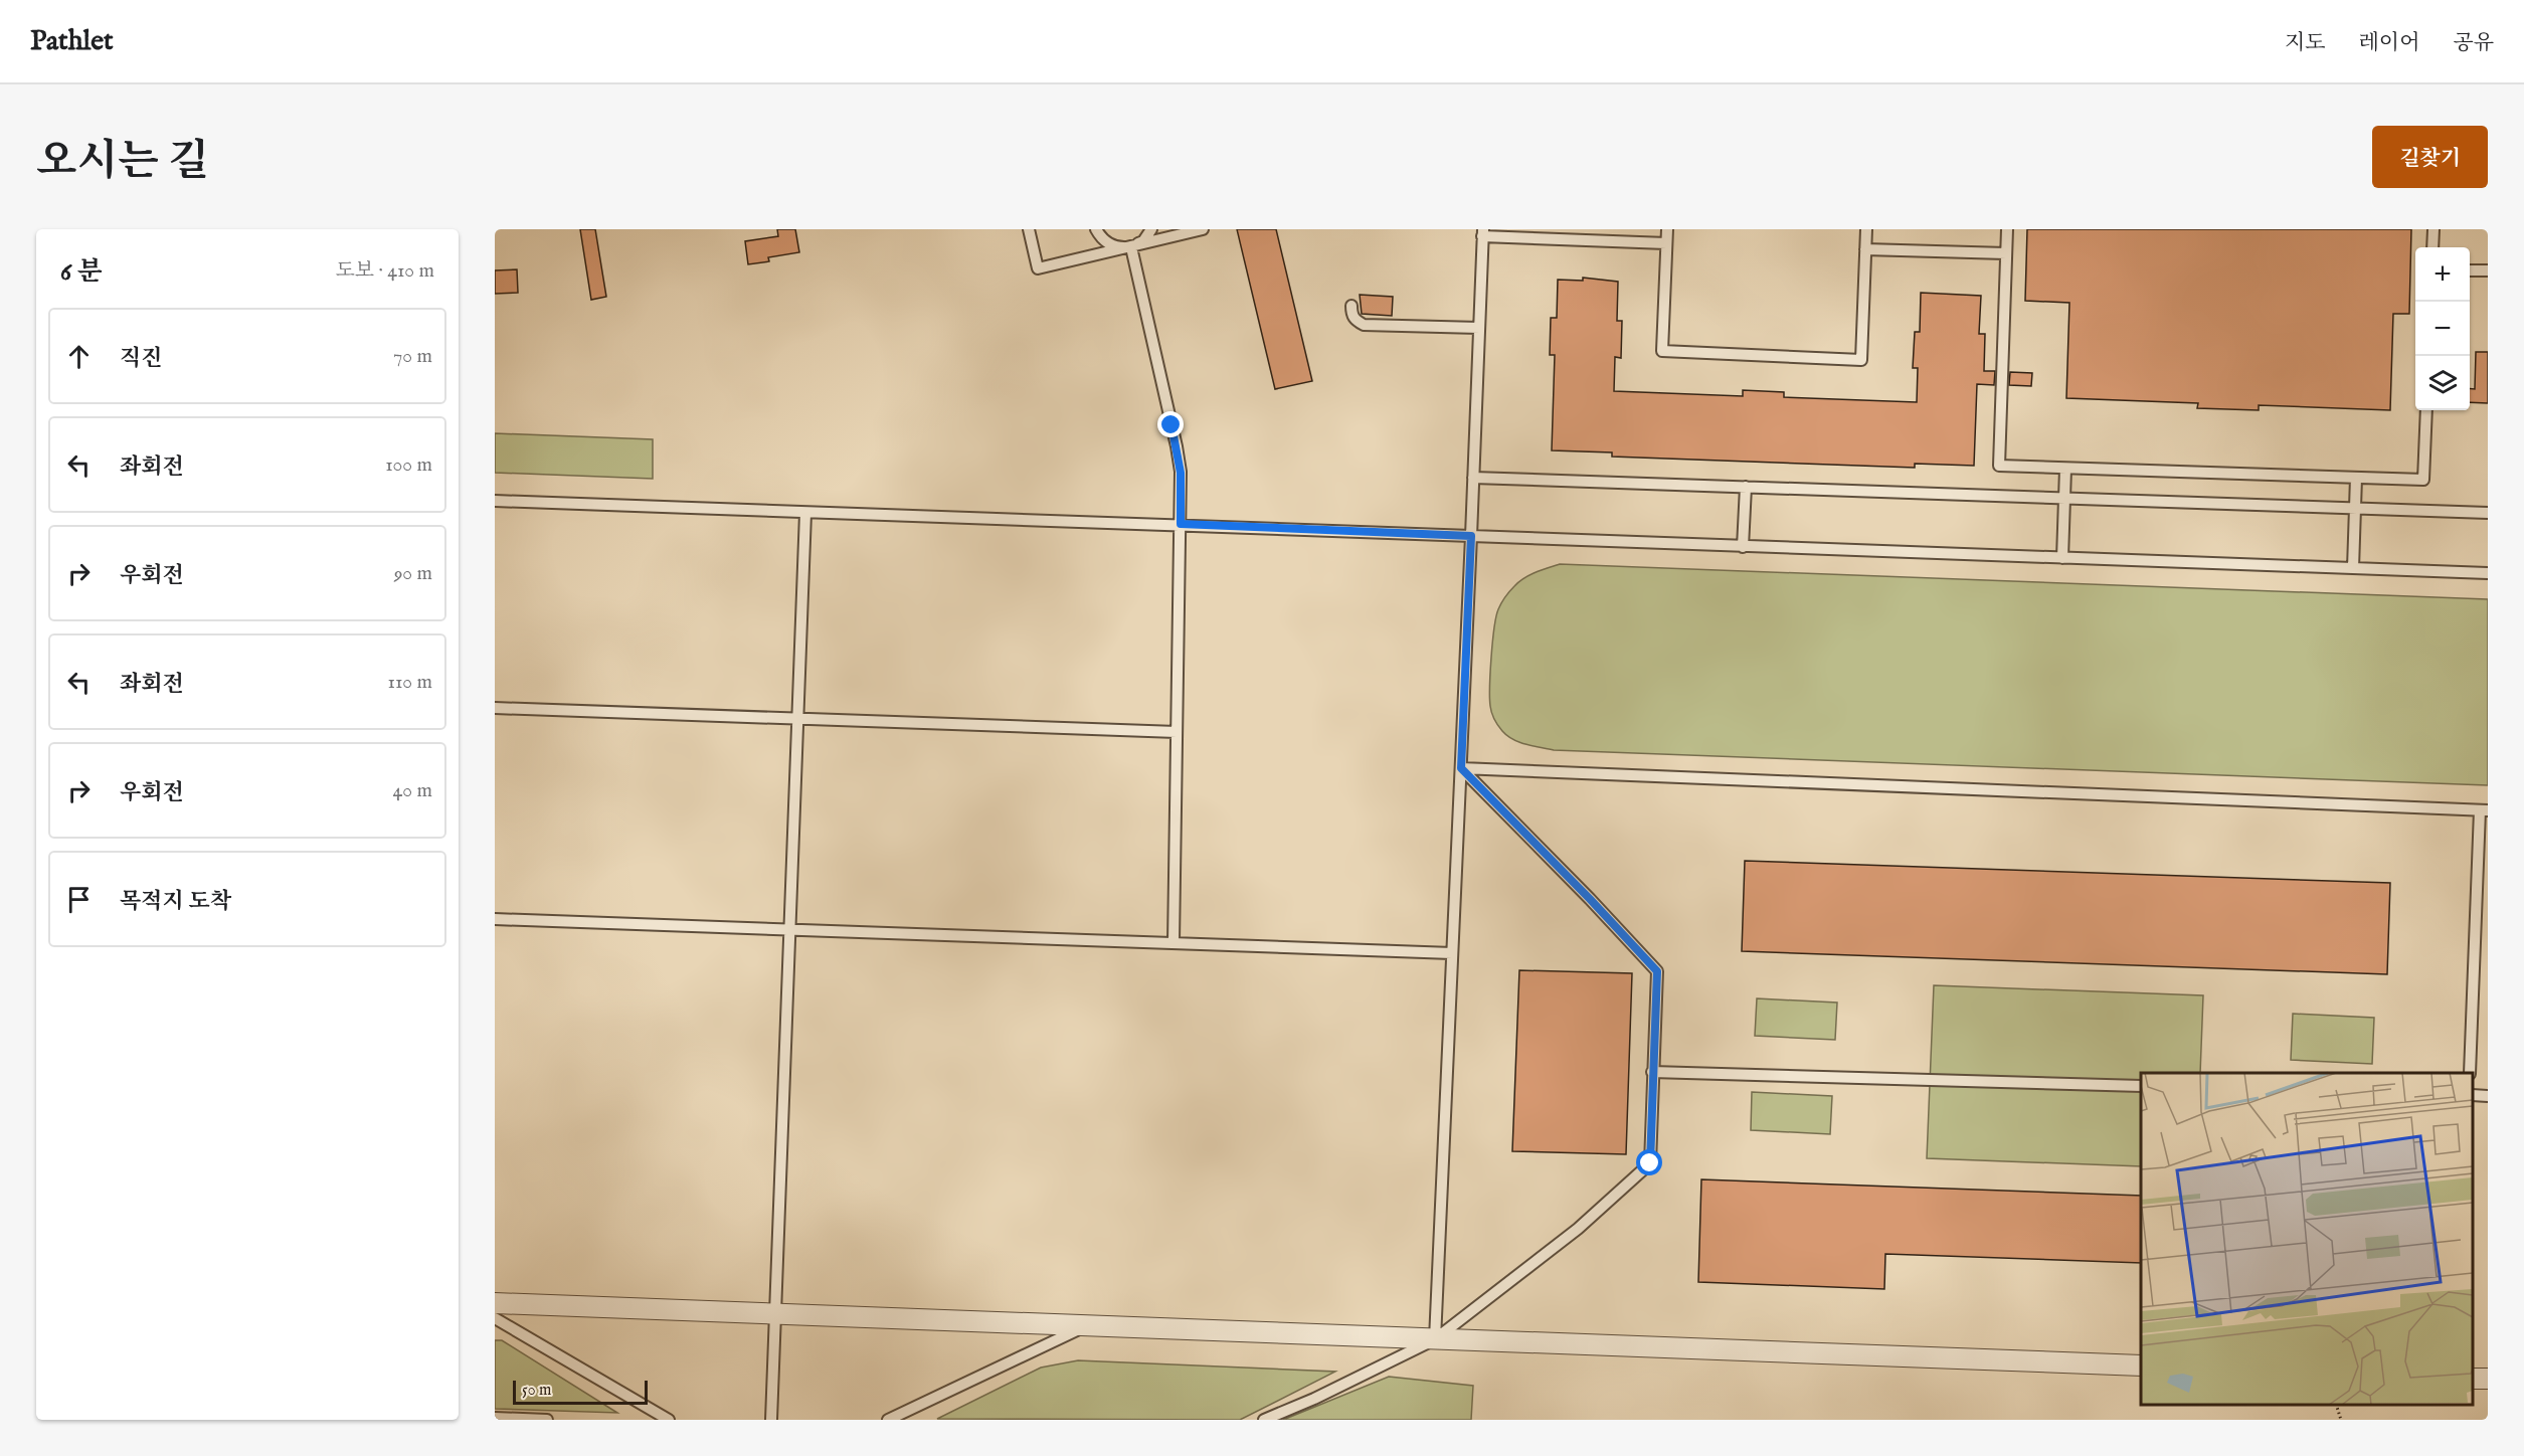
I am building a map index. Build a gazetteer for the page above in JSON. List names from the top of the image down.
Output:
{
  "scale_bar": "50 m",
  "page": {
    "header": "Pathlet",
    "nav": ["지도", "레이어", "공유"],
    "title": "오시는 길",
    "buttons": "길찾기",
    "heading": ["6 분", "도보 · 410 m"],
    "map_buttons": ["+", "−"],
    "list": [
      ["직진", "70 m"],
      ["좌회전", "100 m"],
      ["우회전", "90 m"],
      ["좌회전", "110 m"],
      ["우회전", "40 m"],
      "목적지 도착"
    ],
    "scale": "50 m"
  }
}
